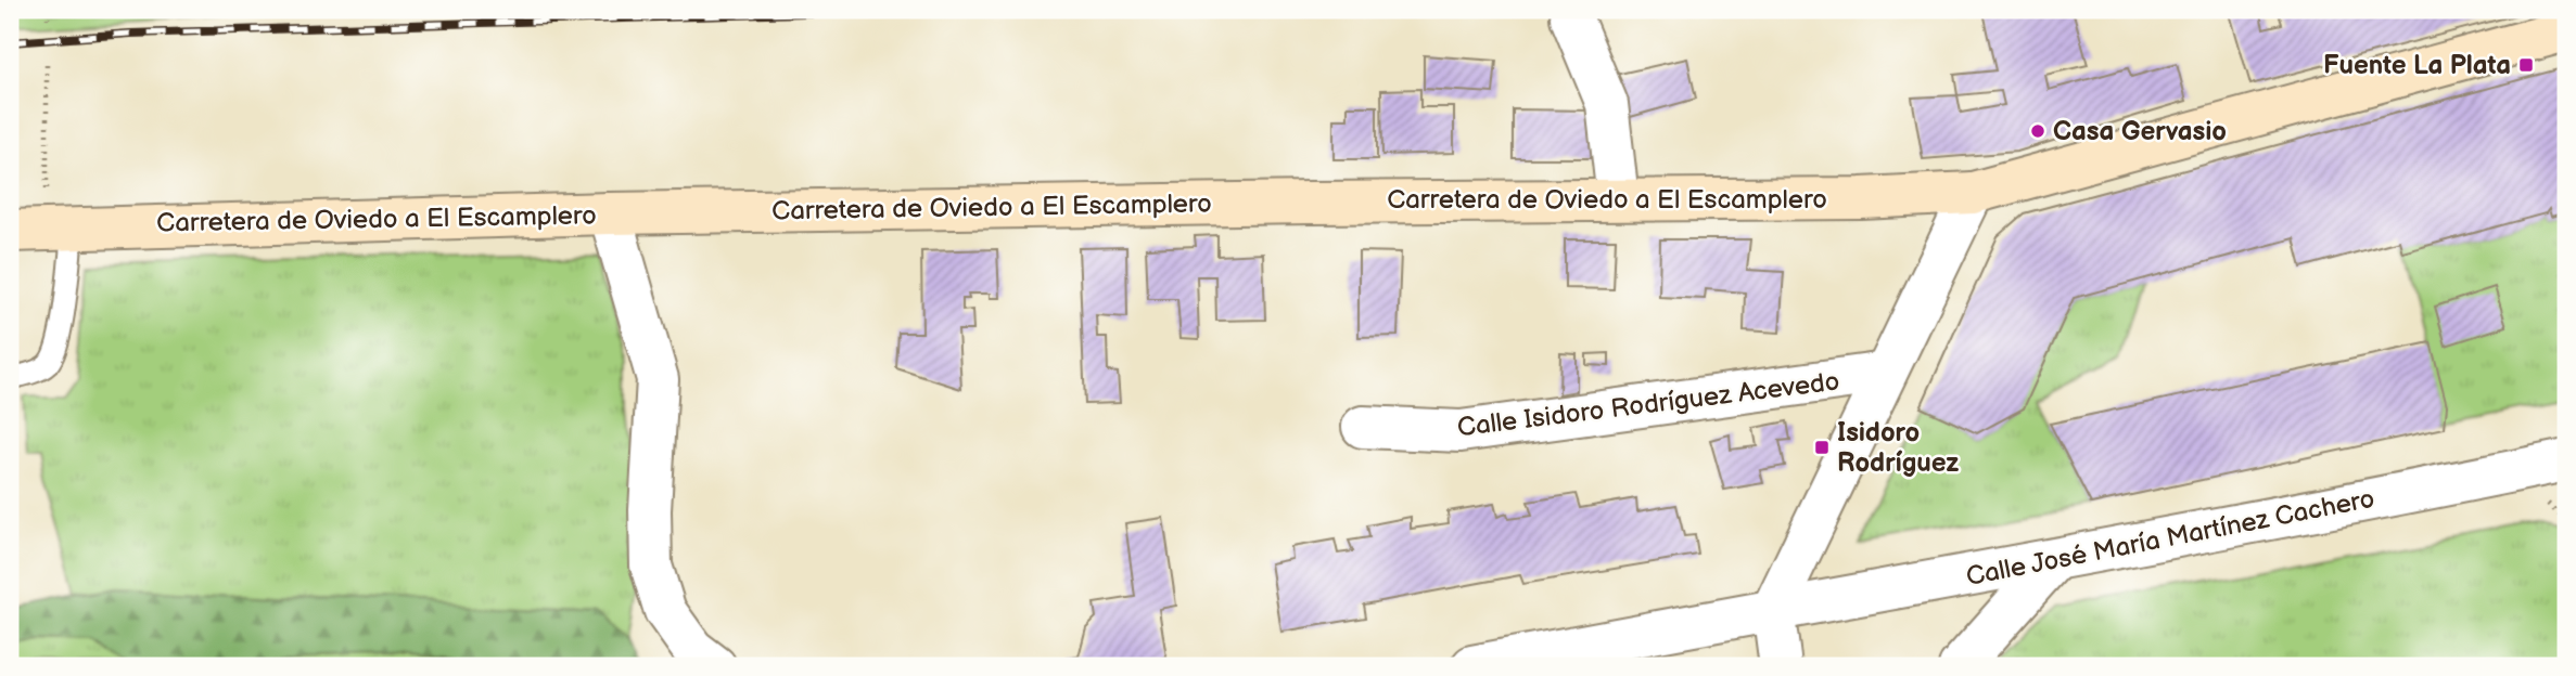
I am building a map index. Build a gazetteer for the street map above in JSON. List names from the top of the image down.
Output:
{
  "streets": {
    "main road": ["Carretera de Oviedo a El Escamplero"],
    "street": ["Calle Isidoro Rodríguez Acevedo", "Calle José María Martínez Cachero"]
  },
  "crossings": [
    ["Carretera de Oviedo a El Escamplero", "Calle Isidoro Rodríguez Acevedo"],
    ["Calle Isidoro Rodríguez Acevedo", "Calle José María Martínez Cachero"]
  ],
  "places": {
    "transit": ["Fuente La Plata", "Isidoro Rodríguez"],
    "other": ["Casa Gervasio"]
  }
}
